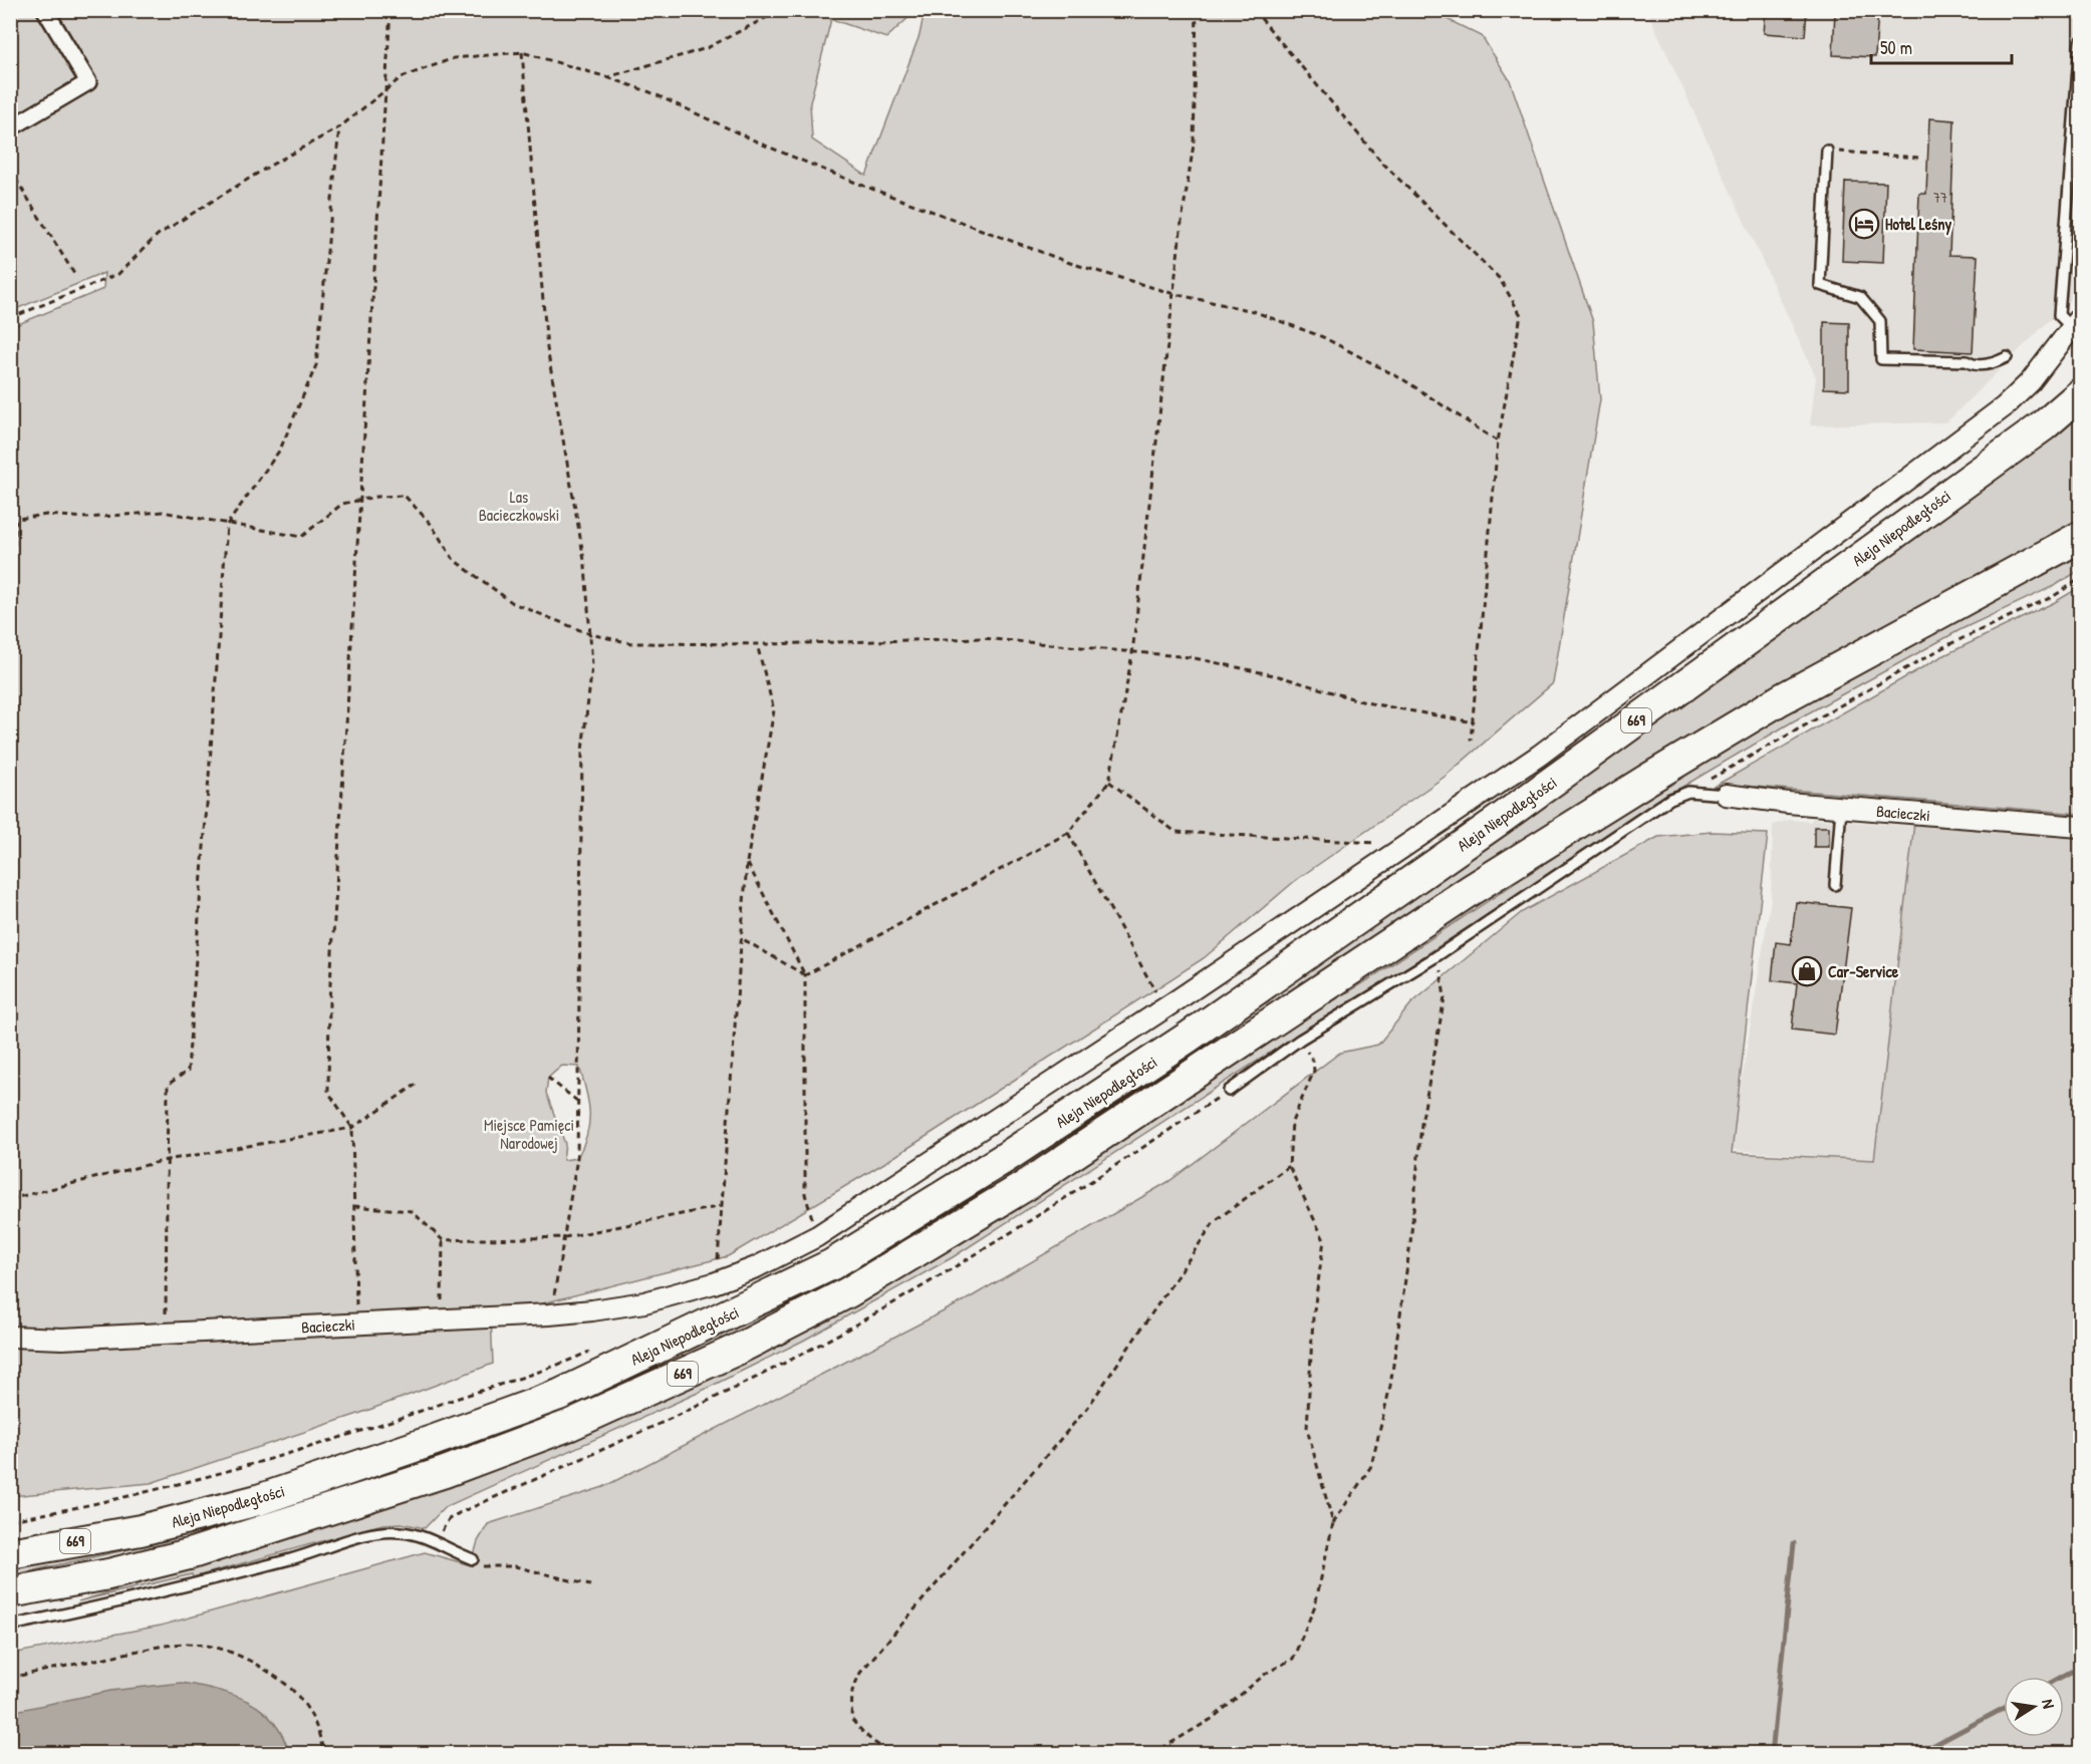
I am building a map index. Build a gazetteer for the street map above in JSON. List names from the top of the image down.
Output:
{
  "streets": {
    "main road": ["Aleja Niepodległości", "669"],
    "street": ["Bacieczki"]
  },
  "parks": ["Las Bacieczkowski", "Miejsce Pamięci Narodowej"],
  "places": {
    "hotel": ["Hotel Leśny"],
    "shop": ["Car-Service"]
  },
  "house_numbers": ["77"],
  "scale_bar": "50 m",
  "north": "right"
}
